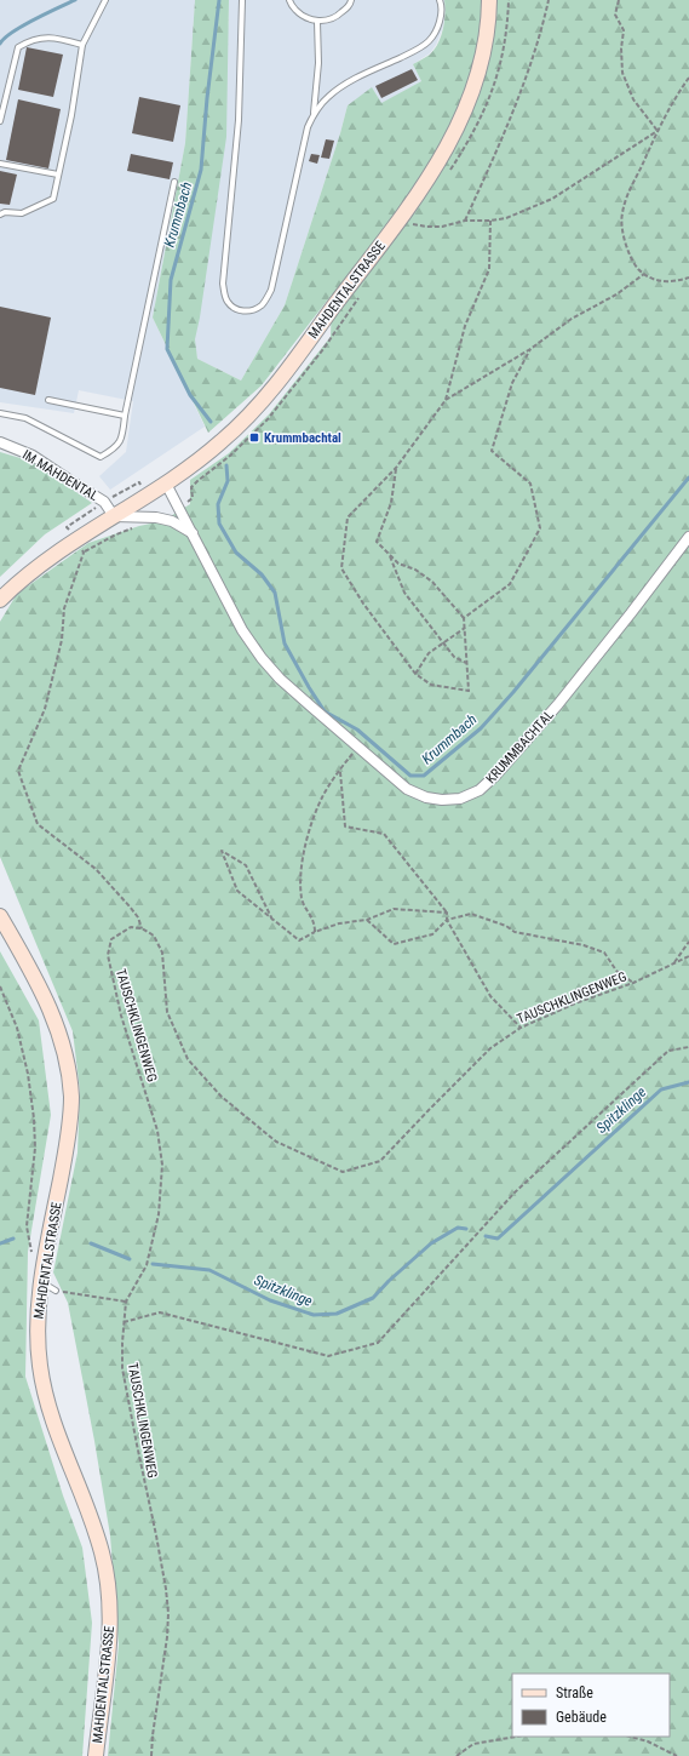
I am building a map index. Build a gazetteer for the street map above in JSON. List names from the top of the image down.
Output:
{
  "streets": {
    "main road": ["MAHDENTALSTRASSE"],
    "street": ["IM MAHDENTAL", "KRUMMBACHTAL"],
    "path": ["TAUSCHKLINGENWEG"]
  },
  "crossings": [
    ["MAHDENTALSTRASSE", "IM MAHDENTAL"],
    ["MAHDENTALSTRASSE", "KRUMMBACHTAL"]
  ],
  "water": ["Krummbach", "Spitzklinge"],
  "places": {
    "transit": ["Krummbachtal"]
  },
  "legend": ["Straße", "Gebäude"]
}
